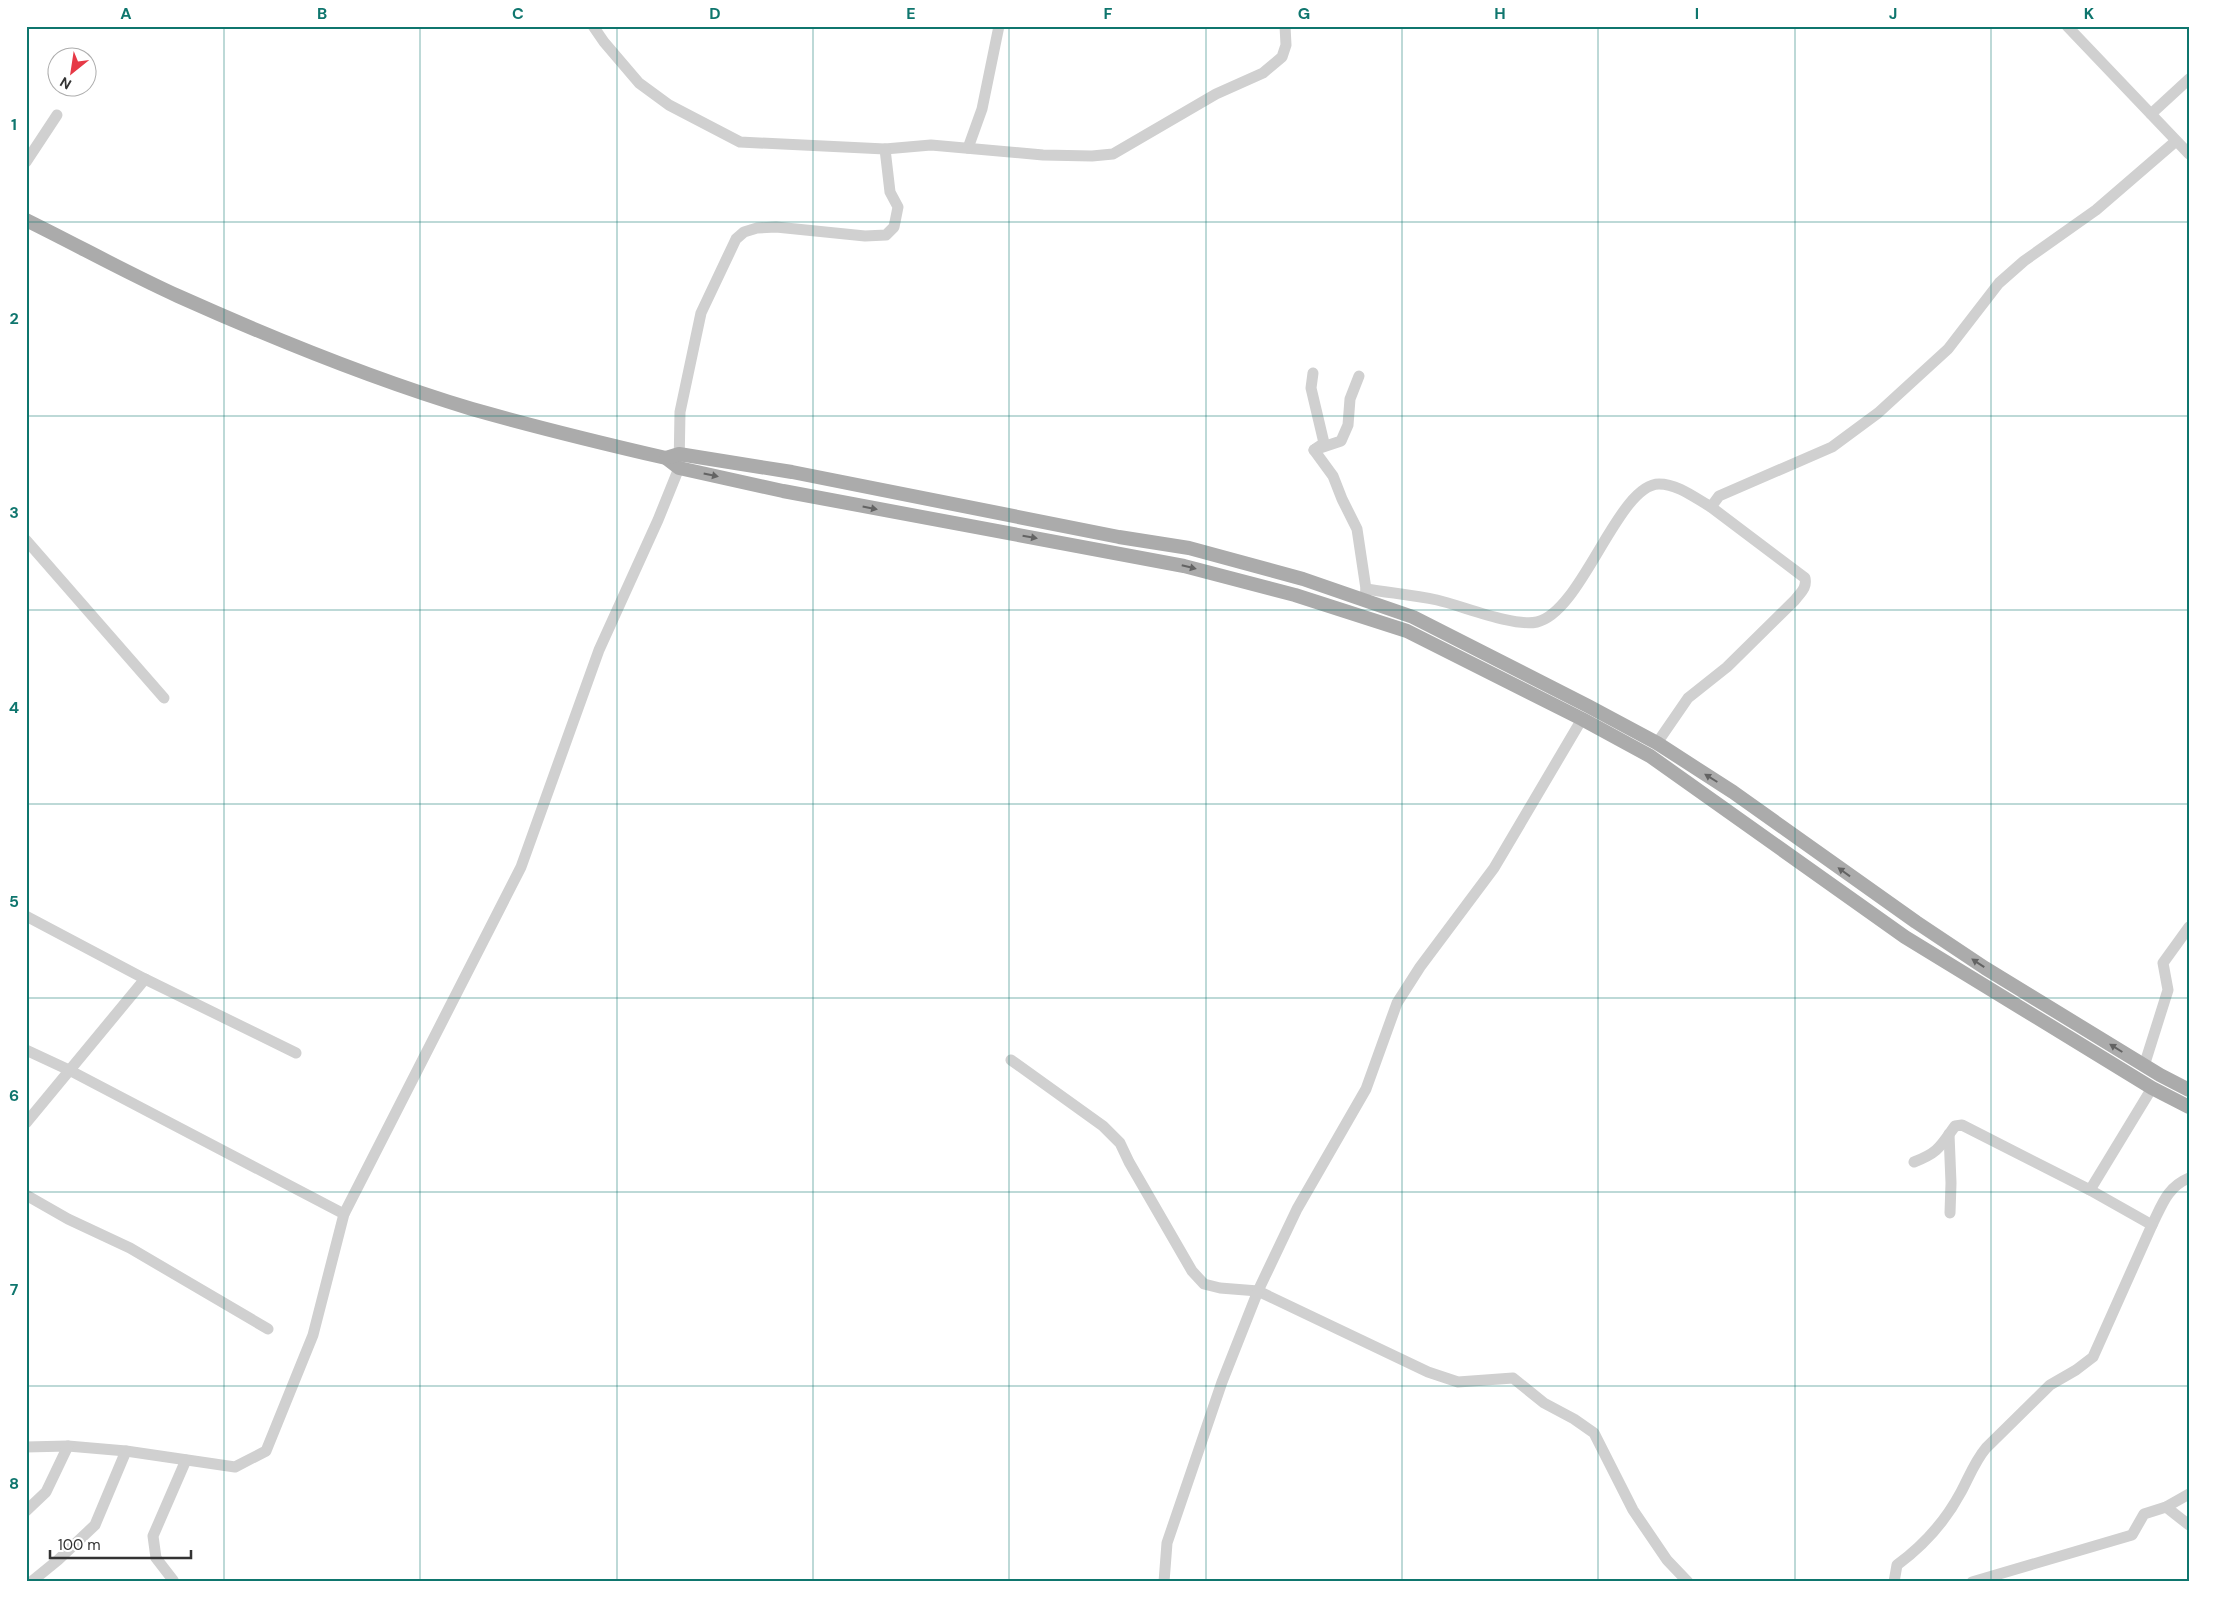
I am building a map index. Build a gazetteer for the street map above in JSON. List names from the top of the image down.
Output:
{
  "scale_bar": "100 m",
  "north": "bottom left",
  "grid": {
    "columns": [
      "A",
      "B",
      "C",
      "D",
      "E",
      "F",
      "G",
      "H",
      "I",
      "J",
      "K"
    ],
    "rows": [
      "1",
      "2",
      "3",
      "4",
      "5",
      "6",
      "7",
      "8"
    ]
  }
}
